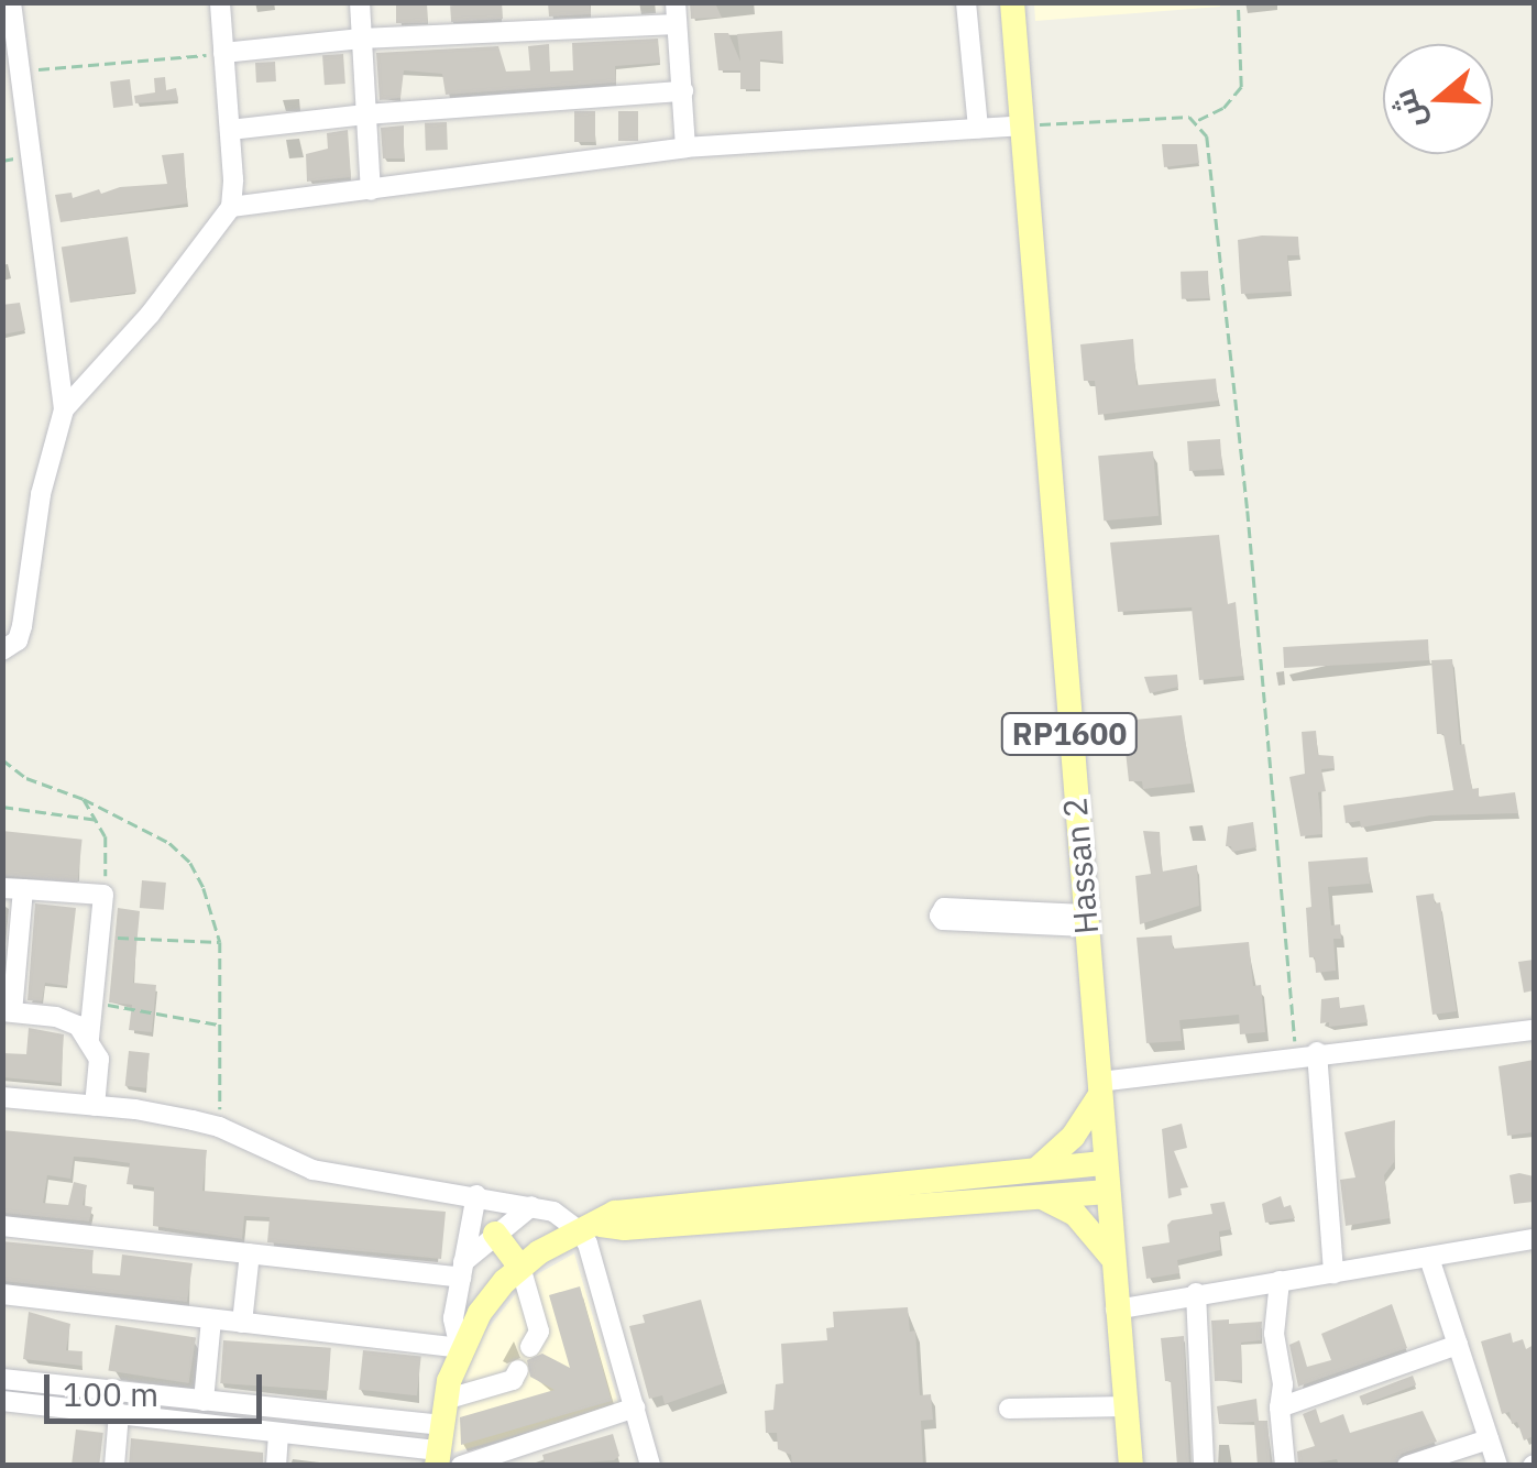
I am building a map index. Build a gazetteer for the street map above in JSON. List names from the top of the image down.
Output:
{
  "streets": {
    "main road": ["RP1600", "Hassan 2"]
  },
  "scale_bar": "100 m",
  "north": "left"
}
